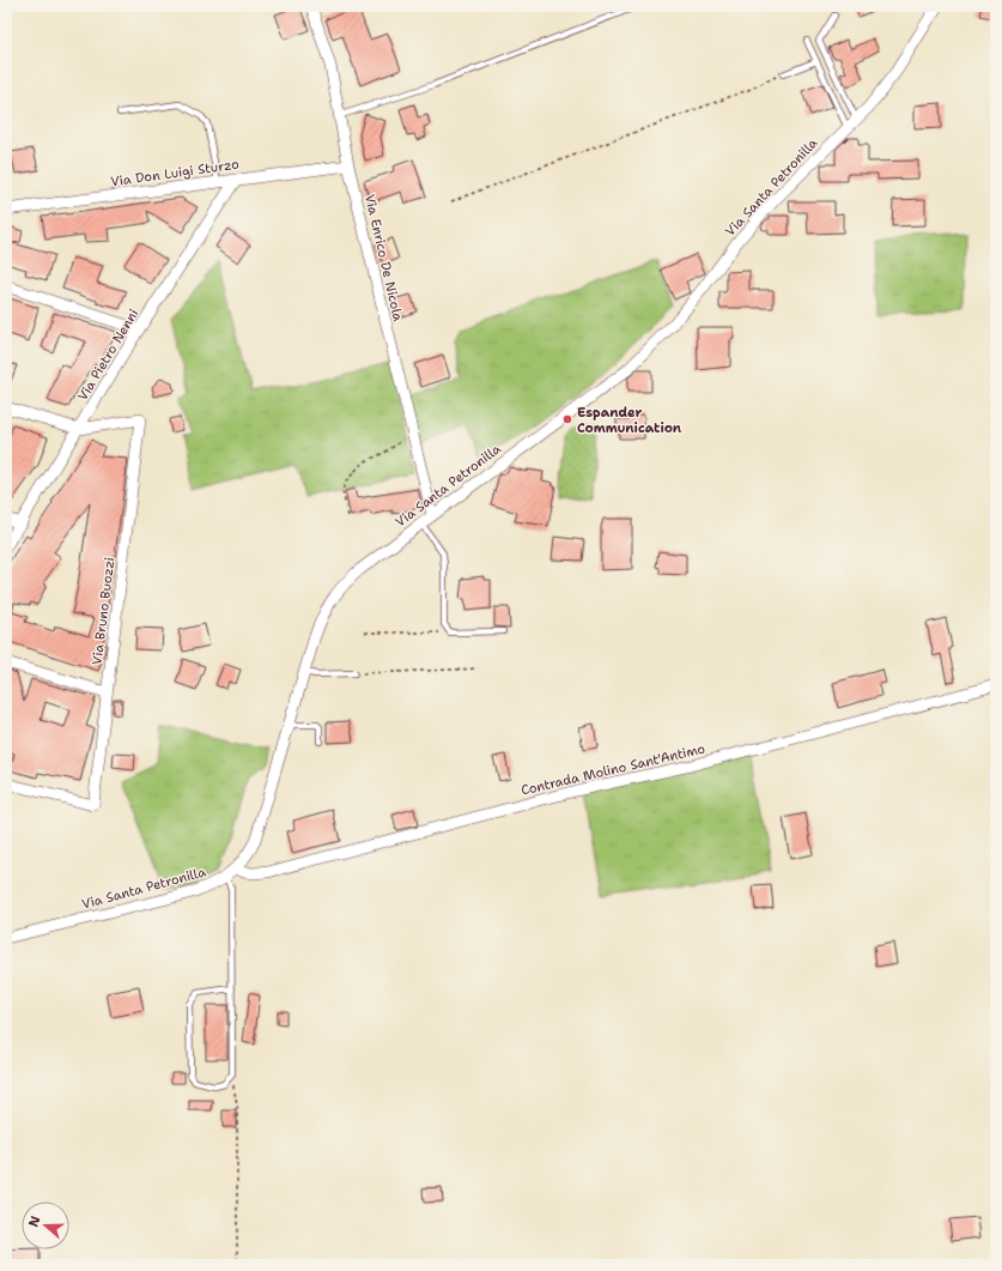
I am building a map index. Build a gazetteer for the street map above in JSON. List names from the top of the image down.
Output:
{
  "streets": {
    "street": [
      "Via Don Luigi Sturzo",
      "Via Santa Petronilla",
      "Via Enrico De Nicola",
      "Via Pietro Nenni",
      "Via Bruno Buozzi",
      "Contrada Molino Sant'Antimo"
    ]
  },
  "crossings": [
    ["Via Don Luigi Sturzo", "Via Enrico De Nicola"],
    ["Via Don Luigi Sturzo", "Via Pietro Nenni"],
    ["Via Santa Petronilla", "Via Enrico De Nicola"],
    ["Via Santa Petronilla", "Contrada Molino Sant'Antimo"],
    ["Via Pietro Nenni", "Via Bruno Buozzi"]
  ],
  "places": ["Espander Communication"],
  "north": "left"
}
